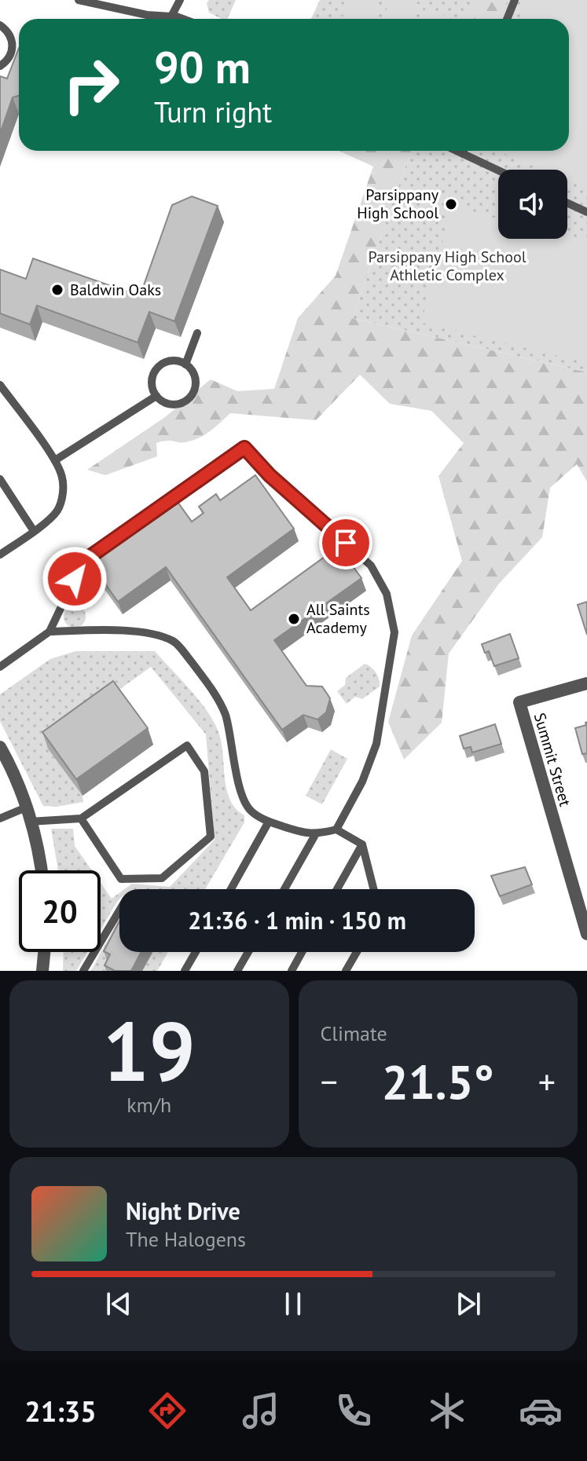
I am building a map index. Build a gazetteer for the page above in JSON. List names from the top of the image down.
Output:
{
  "streets": {
    "street": ["Summit Street"]
  },
  "parks": ["Parsippany High School Athletic Complex"],
  "places": ["Parsippany High School", "Baldwin Oaks", "All Saints Academy"],
  "page": {
    "turn": ["90 m", "Turn right"],
    "limit": "20",
    "trip": "21:36 · 1 min · 150 m",
    "tile": [
      ["19", "km/h"],
      "Climate"
    ],
    "heat": ["−", "21.5°", "+"],
    "song": ["Night Drive", "The Halogens"],
    "tabs": "21:35"
  }
}
